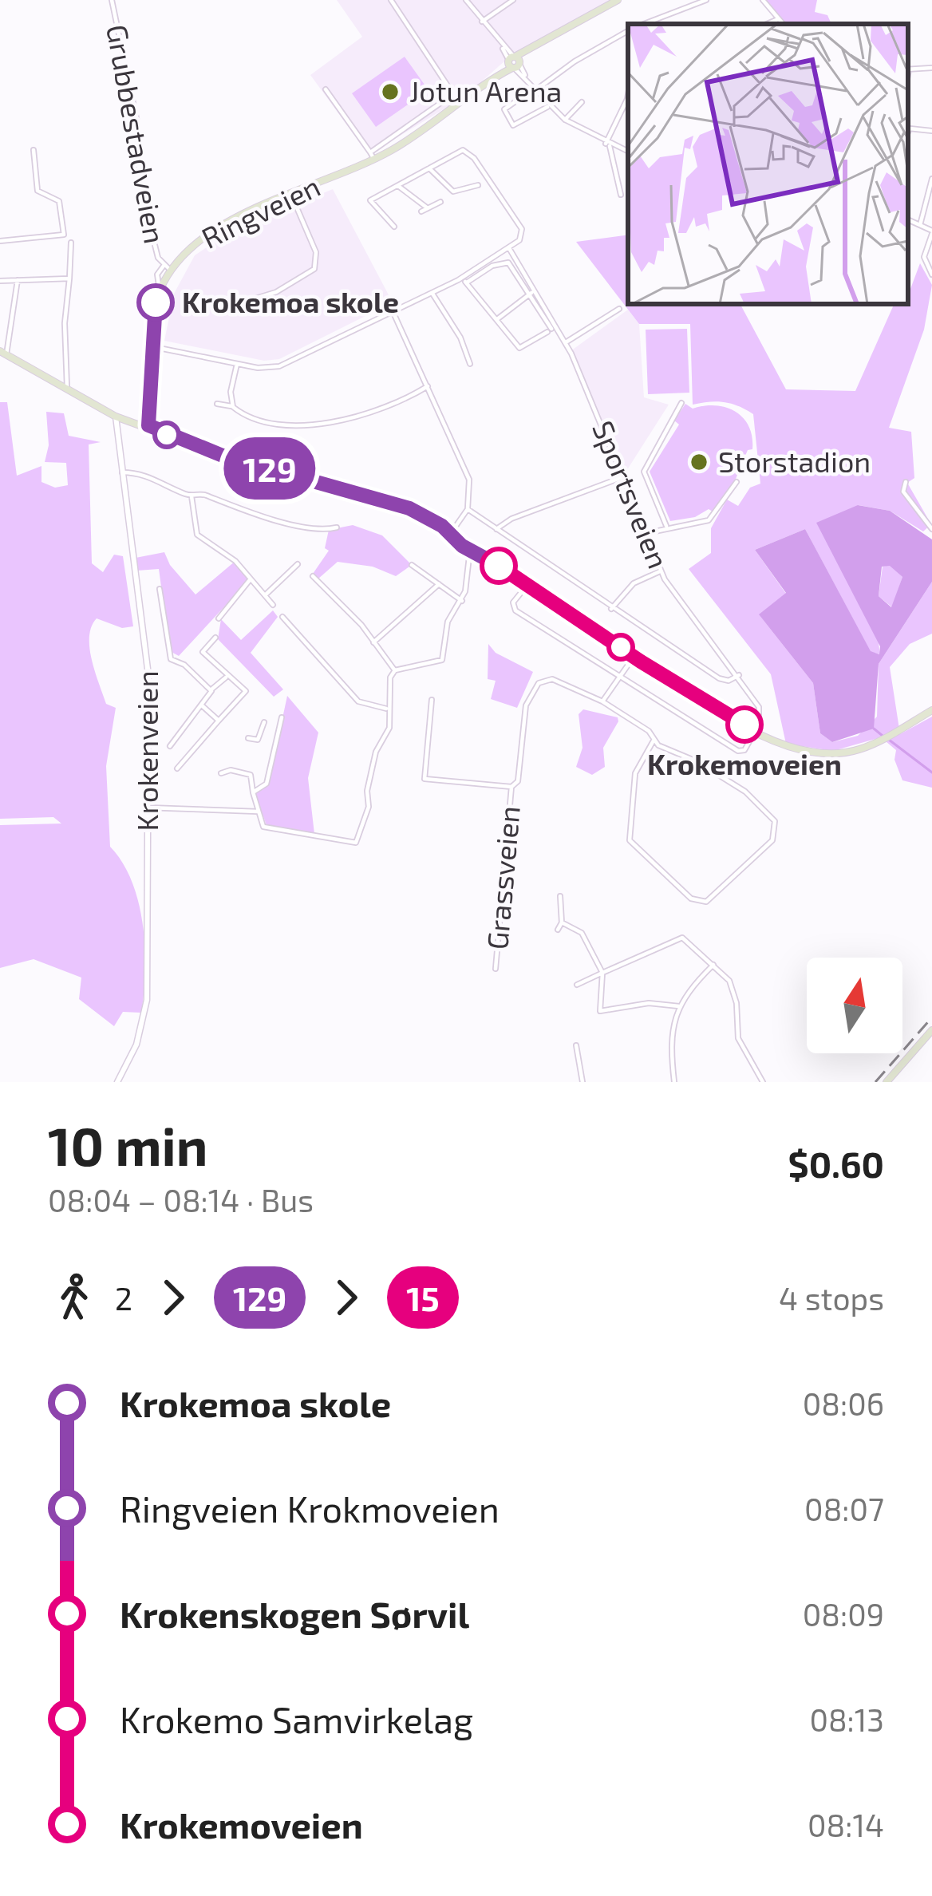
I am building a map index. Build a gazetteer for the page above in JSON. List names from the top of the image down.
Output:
{
  "streets": {
    "main road": ["Ringveien"],
    "street": [
      "Grubbestadveien",
      "Sportsveien",
      "Krokenveien",
      "Grassveien"
    ]
  },
  "crossings": [
    ["Grubbestadveien", "Ringveien"]
  ],
  "places": [
    "Jotun Arena",
    "Krokemoa skole",
    "Storstadion",
    "Krokemoveien"
  ],
  "lines": ["bus line 129", "bus line 15"],
  "north": "top",
  "page": {
    "on_map": "129",
    "heading": ["10 min", "08:04 – 08:14 · Bus", "$0.60"],
    "legs": [
      "2",
      "129",
      "15",
      "4 stops"
    ],
    "list": [
      {
        "name": "Krokemoa skole",
        "value": "08:06"
      },
      {
        "name": "Ringveien Krokmoveien",
        "value": "08:07"
      },
      {
        "name": "Krokenskogen Sørvil",
        "value": "08:09"
      },
      {
        "name": "Krokemo Samvirkelag",
        "value": "08:13"
      },
      {
        "name": "Krokemoveien",
        "value": "08:14"
      }
    ]
  }
}
